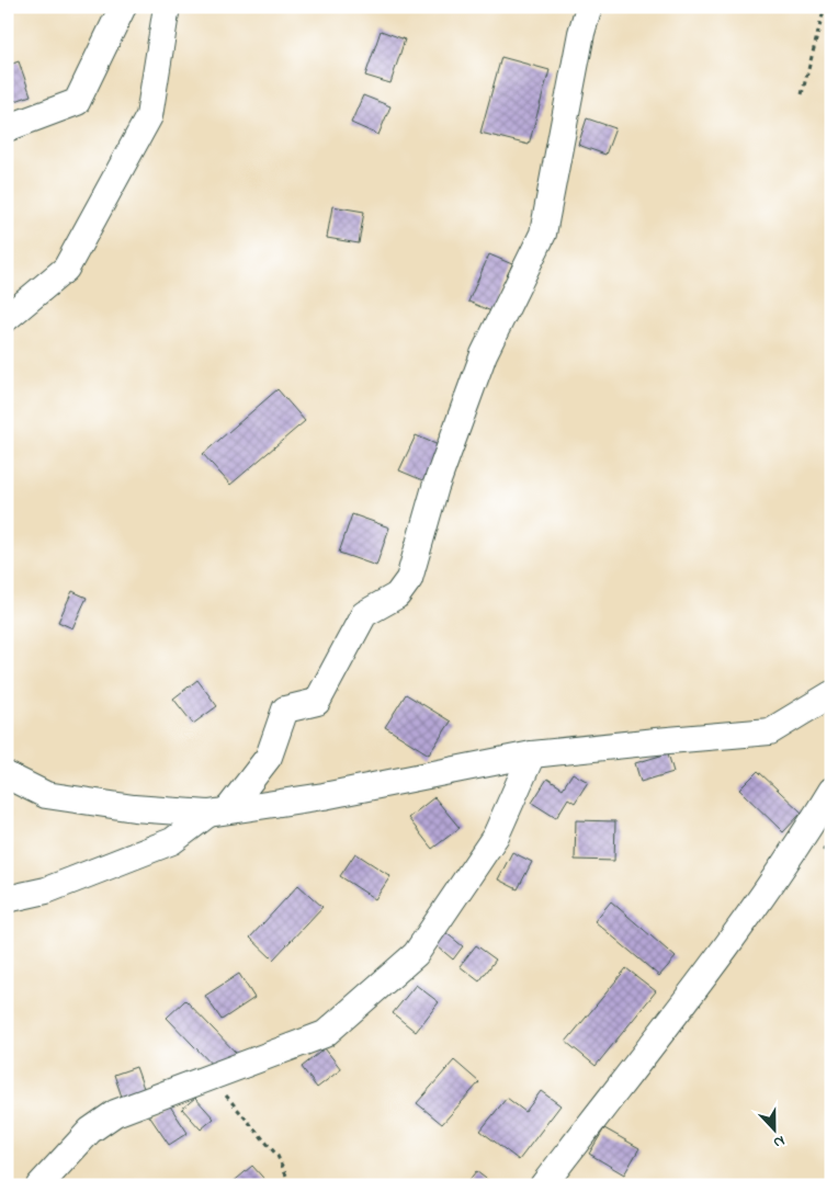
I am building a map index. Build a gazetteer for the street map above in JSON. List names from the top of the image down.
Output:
{
  "north": "bottom"
}
